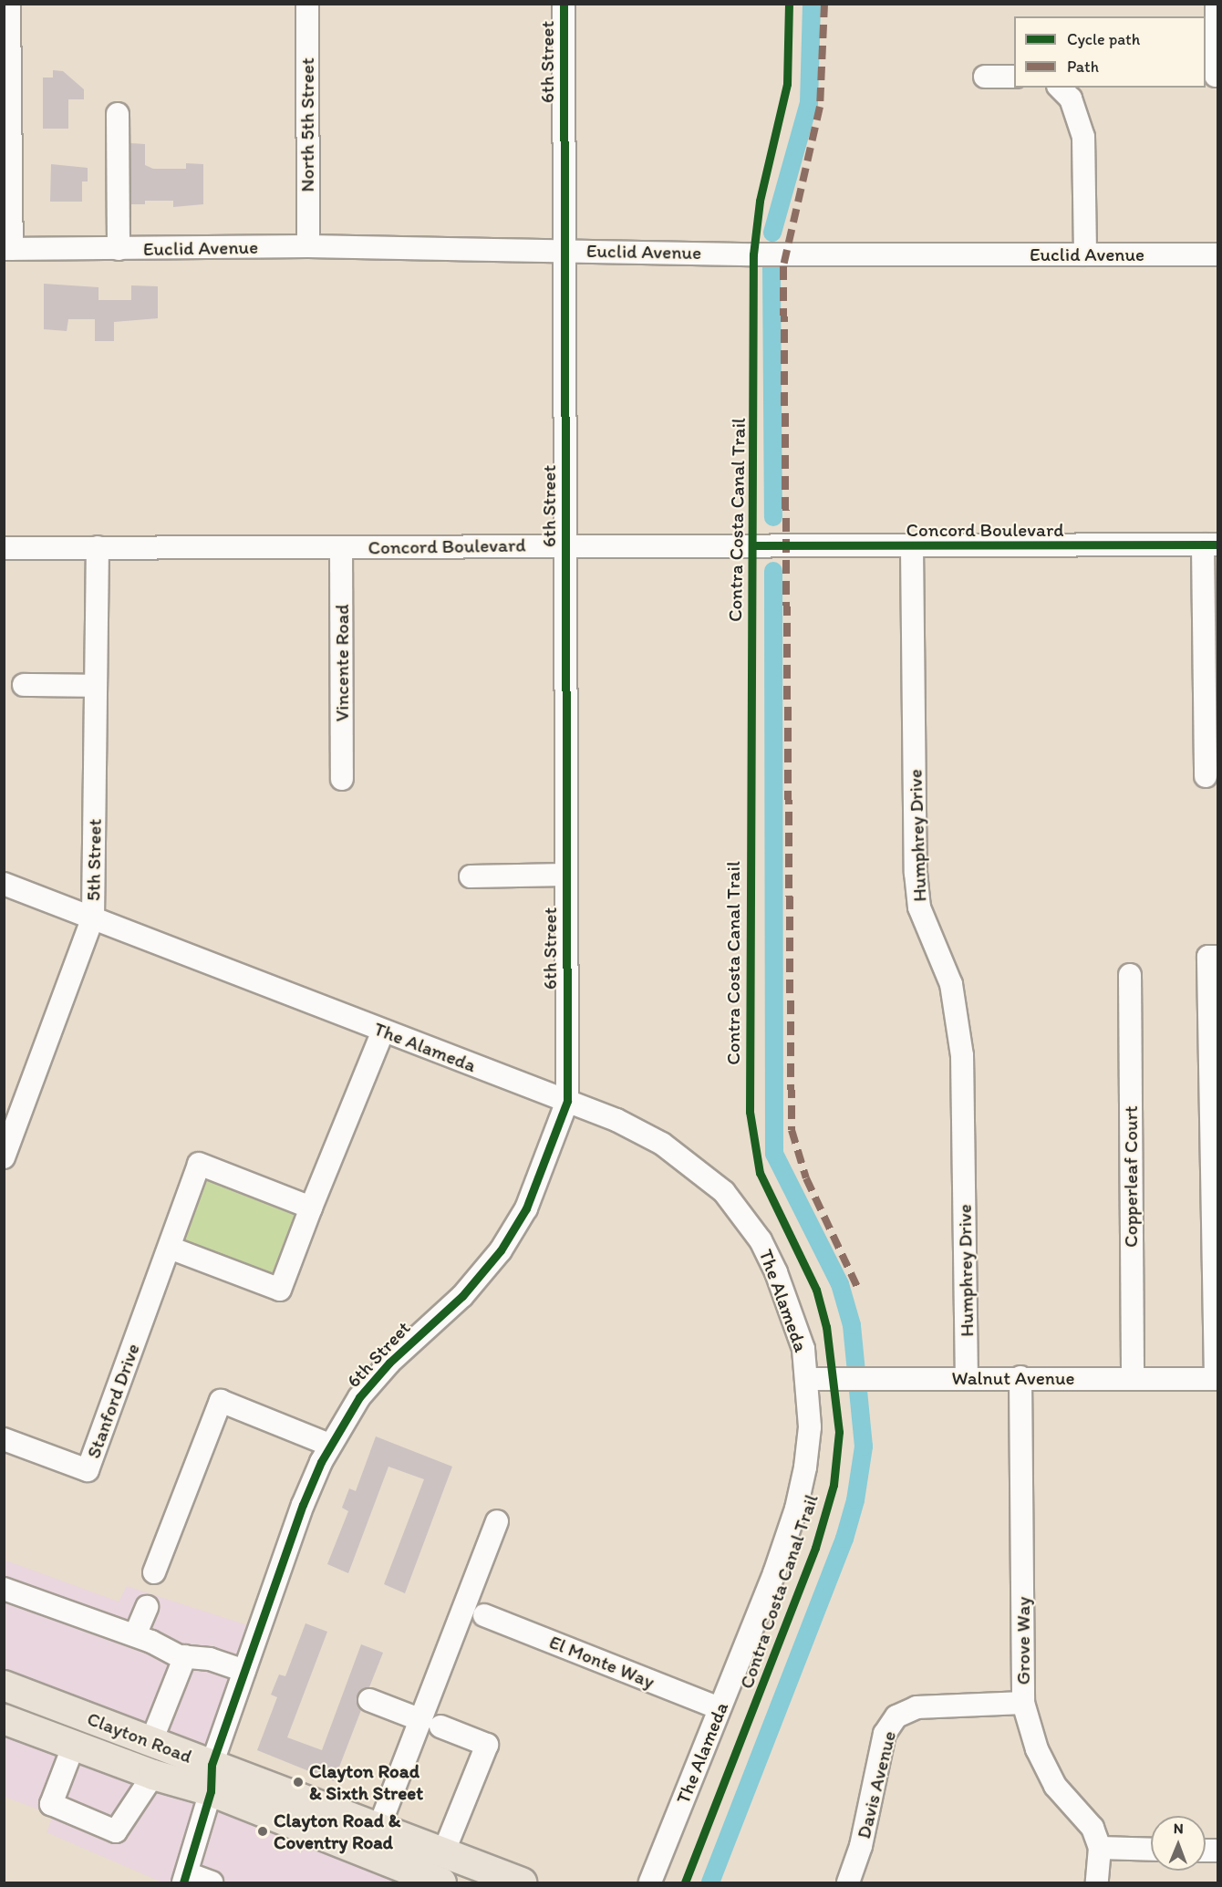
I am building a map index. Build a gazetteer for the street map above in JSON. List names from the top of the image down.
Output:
{
  "streets": {
    "main road": ["Clayton Road"],
    "street": [
      "6th Street",
      "North 5th Street",
      "Euclid Avenue",
      "Concord Boulevard",
      "Vincente Road",
      "Humphrey Drive",
      "5th Street",
      "The Alameda",
      "Copperleaf Court",
      "Walnut Avenue",
      "Stanford Drive",
      "Grove Way",
      "El Monte Way",
      "Davis Avenue"
    ],
    "cycle path": ["Contra Costa Canal Trail"]
  },
  "crossings": [
    ["6th Street", "Euclid Avenue"],
    ["6th Street", "Concord Boulevard"],
    ["6th Street", "The Alameda"],
    ["6th Street", "Clayton Road"],
    ["North 5th Street", "Euclid Avenue"],
    ["Concord Boulevard", "Vincente Road"],
    ["Concord Boulevard", "Humphrey Drive"],
    ["Concord Boulevard", "5th Street"],
    ["Humphrey Drive", "Walnut Avenue"],
    ["5th Street", "The Alameda"],
    ["The Alameda", "Walnut Avenue"],
    ["The Alameda", "El Monte Way"],
    ["Copperleaf Court", "Walnut Avenue"],
    ["Walnut Avenue", "Grove Way"],
    ["Grove Way", "Davis Avenue"]
  ],
  "places": ["Clayton Road & Sixth Street", "Clayton Road & Coventry Road"],
  "legend": ["Cycle path", "Path"],
  "north": "top"
}
